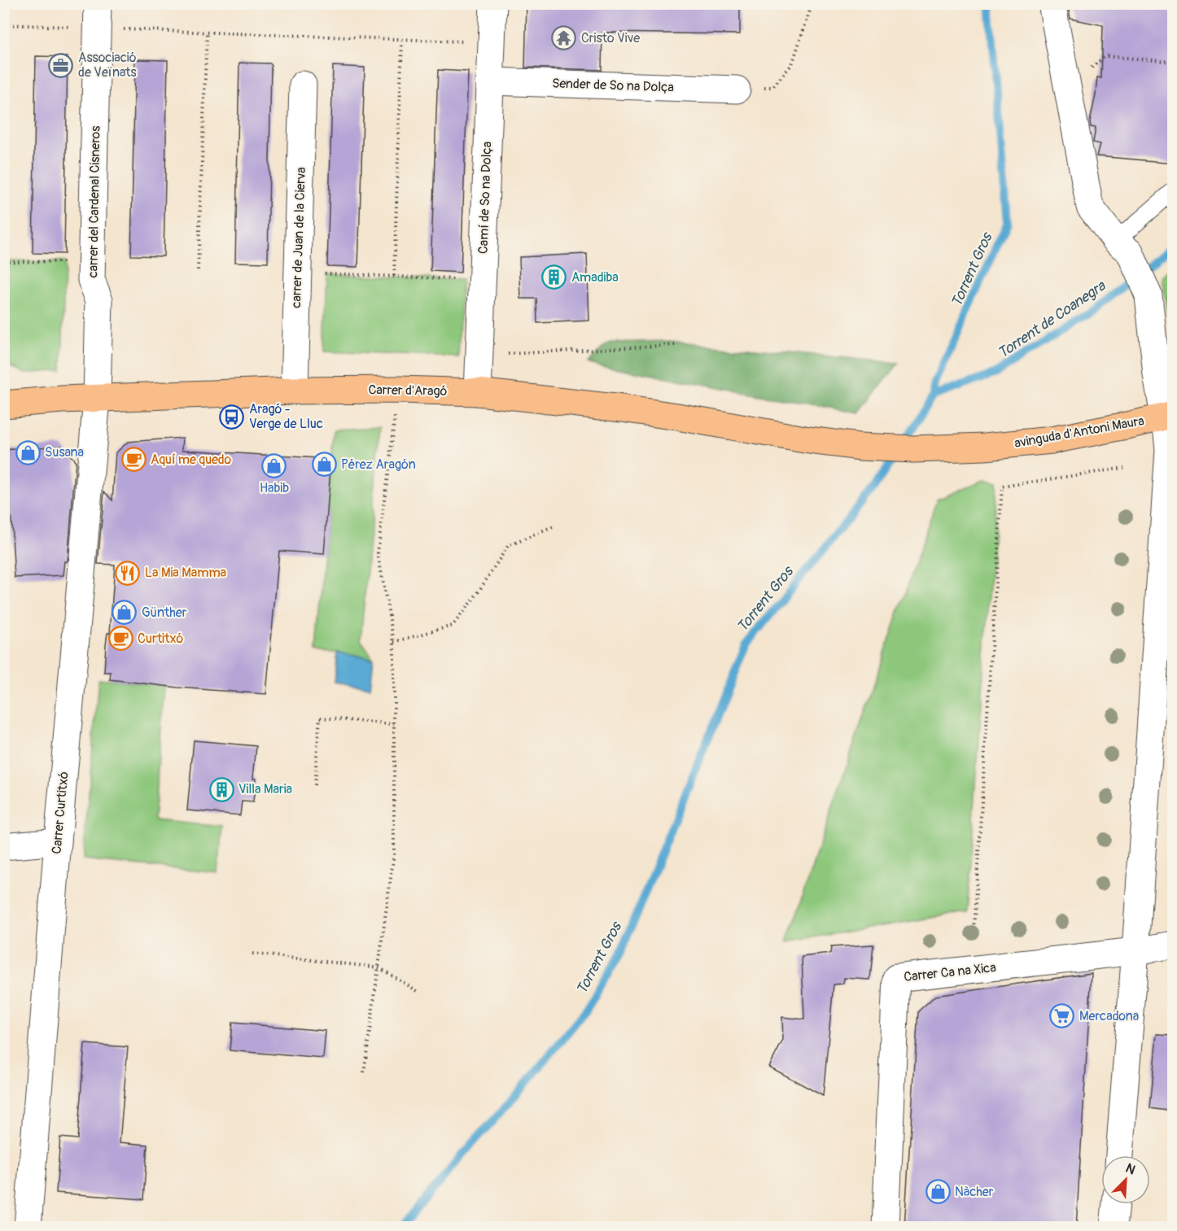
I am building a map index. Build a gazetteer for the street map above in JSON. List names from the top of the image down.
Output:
{
  "streets": {
    "main road": ["Carrer d'Aragó", "avinguda d'Antoni Maura"],
    "street": [
      "Sender de So na Dolça",
      "Camí de So na Dolça",
      "carrer del Cardenal Cisneros",
      "carrer de Juan de la Cierva",
      "Carrer Curtitxó",
      "Carrer Ca na Xica"
    ]
  },
  "crossings": [
    ["Sender de So na Dolça", "Camí de So na Dolça"],
    ["Camí de So na Dolça", "Carrer d'Aragó"],
    ["carrer del Cardenal Cisneros", "Carrer d'Aragó"],
    ["carrer del Cardenal Cisneros", "Carrer Curtitxó"],
    ["carrer de Juan de la Cierva", "Carrer d'Aragó"],
    ["Carrer d'Aragó", "avinguda d'Antoni Maura"],
    ["Carrer d'Aragó", "Carrer Curtitxó"]
  ],
  "water": ["Torrent Gros", "Torrent de Coanegra"],
  "places": {
    "temple": ["Cristo Vive"],
    "office": ["Associació de Veïnats"],
    "building": ["Amadiba", "Villa Maria"],
    "bus stop": ["Aragó - Verge de Lluc"],
    "shop": [
      "Susana",
      "Pérez Aragón",
      "Habib",
      "Günther",
      "Nàcher"
    ],
    "cafe": ["Aquí me quedo", "Curtitxó"],
    "restaurant": ["La Mia Mamma"],
    "supermarket": ["Mercadona"]
  },
  "north": "top right"
}
